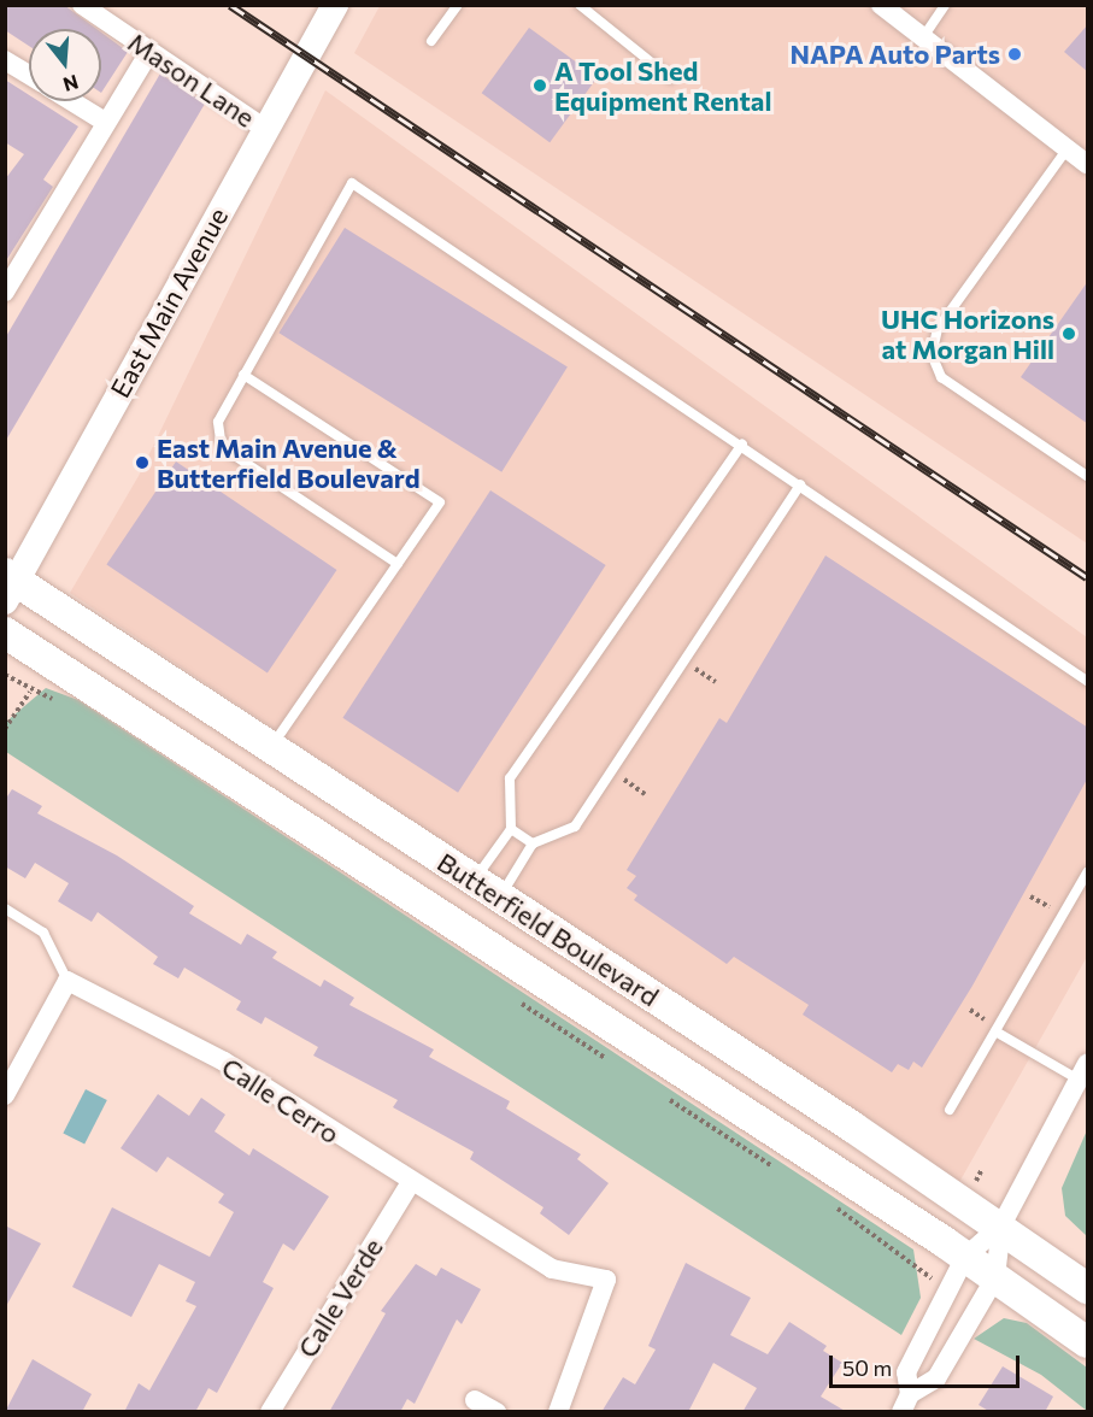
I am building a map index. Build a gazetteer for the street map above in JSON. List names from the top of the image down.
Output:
{
  "streets": {
    "main road": ["East Main Avenue", "Butterfield Boulevard"],
    "street": ["Mason Lane", "Calle Cerro", "Calle Verde"]
  },
  "crossings": [
    ["Mason Lane", "East Main Avenue"],
    ["East Main Avenue", "Butterfield Boulevard"],
    ["Calle Cerro", "Calle Verde"]
  ],
  "places": [
    "NAPA Auto Parts",
    "A Tool Shed Equipment Rental",
    "UHC Horizons at Morgan Hill",
    "East Main Avenue & Butterfield Boulevard"
  ],
  "scale_bar": "50 m",
  "north": "bottom"
}
